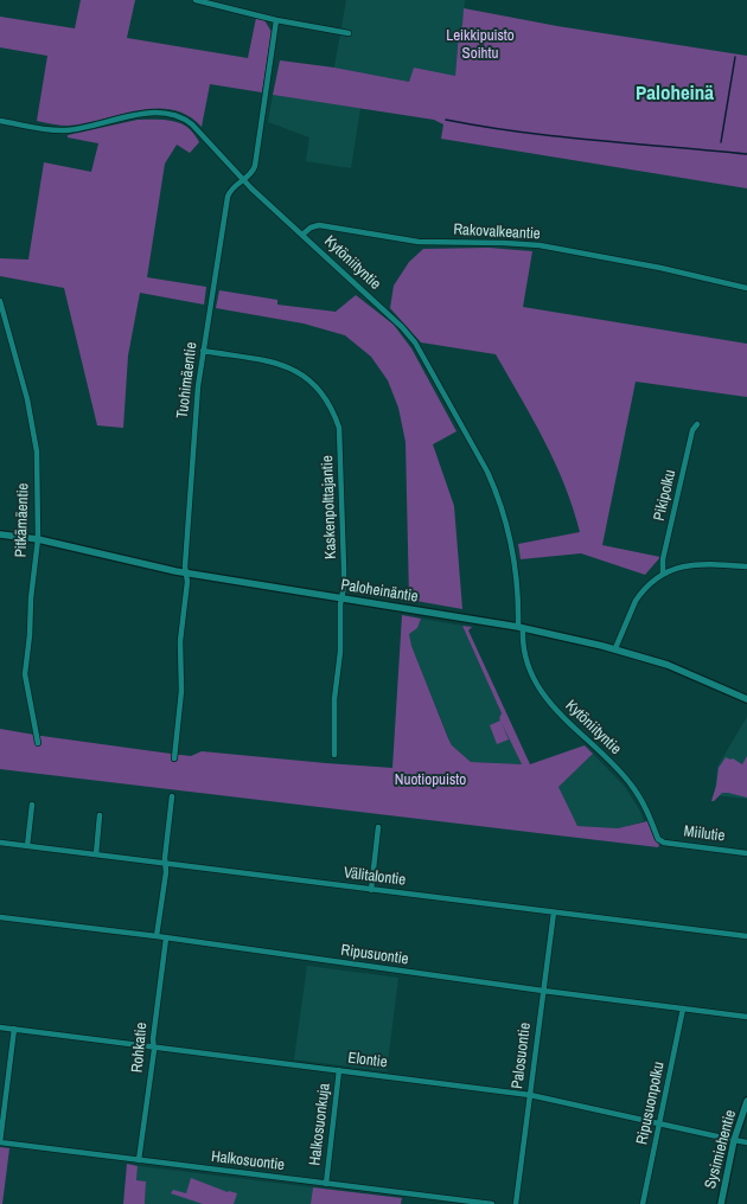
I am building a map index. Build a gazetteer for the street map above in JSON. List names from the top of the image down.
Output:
{
  "streets": {
    "street": [
      "Rakovalkeantie",
      "Kytöniityntie",
      "Tuohimäentie",
      "Pikipolku",
      "Kaskenpolttajantie",
      "Pitkämäentie",
      "Paloheinäntie",
      "Miilutie",
      "Välitalontie",
      "Ripusuontie",
      "Rohkatie",
      "Palosuontie",
      "Elontie",
      "Ripusuonpolku",
      "Halkosuonkuja",
      "Sysimiehentie",
      "Halkosuontie"
    ]
  },
  "crossings": [
    ["Rakovalkeantie", "Kytöniityntie"],
    ["Kytöniityntie", "Tuohimäentie"],
    ["Kytöniityntie", "Paloheinäntie"],
    ["Kytöniityntie", "Miilutie"],
    ["Tuohimäentie", "Kaskenpolttajantie"],
    ["Tuohimäentie", "Paloheinäntie"],
    ["Kaskenpolttajantie", "Paloheinäntie"],
    ["Pitkämäentie", "Paloheinäntie"],
    ["Välitalontie", "Palosuontie"],
    ["Ripusuontie", "Rohkatie"],
    ["Ripusuontie", "Palosuontie"],
    ["Ripusuontie", "Ripusuonpolku"],
    ["Rohkatie", "Elontie"],
    ["Rohkatie", "Halkosuontie"],
    ["Palosuontie", "Elontie"],
    ["Elontie", "Ripusuonpolku"],
    ["Elontie", "Halkosuonkuja"],
    ["Elontie", "Sysimiehentie"],
    ["Halkosuonkuja", "Halkosuontie"]
  ],
  "districts": ["Paloheinä"],
  "parks": ["Leikkipuisto Soihtu", "Nuotiopuisto"]
}
